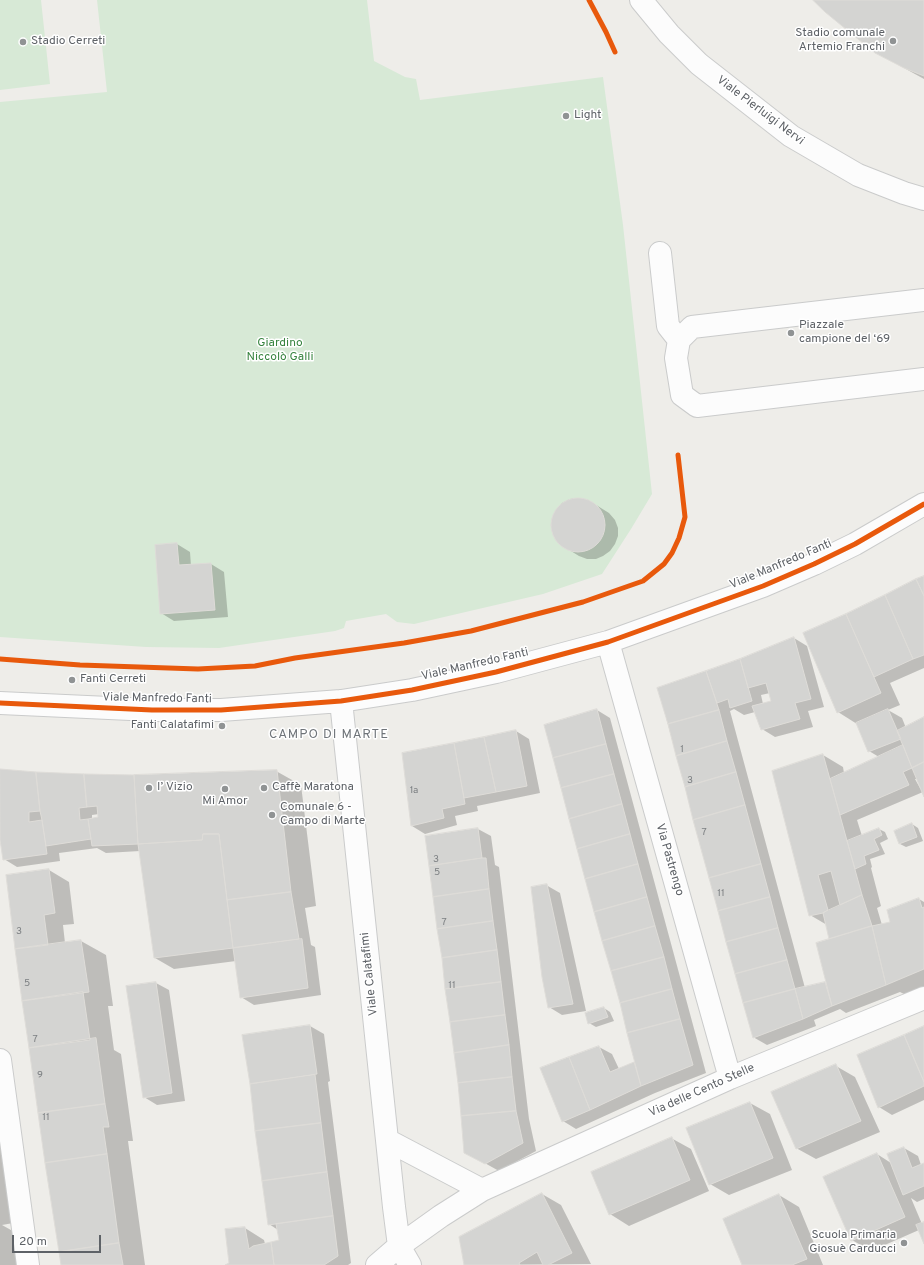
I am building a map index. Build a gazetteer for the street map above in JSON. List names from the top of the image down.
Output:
{
  "streets": {
    "street": [
      "Viale Pierluigi Nervi",
      "Viale Manfredo Fanti",
      "Via Pastrengo",
      "Viale Calatafimi",
      "Via delle Cento Stelle"
    ]
  },
  "crossings": [
    ["Viale Manfredo Fanti", "Via Pastrengo"],
    ["Viale Manfredo Fanti", "Viale Calatafimi"],
    ["Via Pastrengo", "Via delle Cento Stelle"],
    ["Viale Calatafimi", "Via delle Cento Stelle"]
  ],
  "districts": ["CAMPO DI MARTE"],
  "parks": ["Giardino Niccolò Galli"],
  "places": [
    "Stadio comunale Artemio Franchi",
    "Stadio Cerreti",
    "Light",
    "Piazzale campione del ‘69",
    "Fanti Cerreti",
    "Fanti Calatafimi",
    "I’ Vizio",
    "Caffè Maratona",
    "Mi Amor",
    "Comunale 6 - Campo di Marte",
    "Scuola Primaria Giosuè Carducci"
  ],
  "house_numbers": [
    "1",
    "3",
    "1a",
    "7",
    "3",
    "5",
    "11",
    "7",
    "3",
    "5",
    "11",
    "7",
    "9",
    "11"
  ],
  "scale_bar": "20 m"
}
